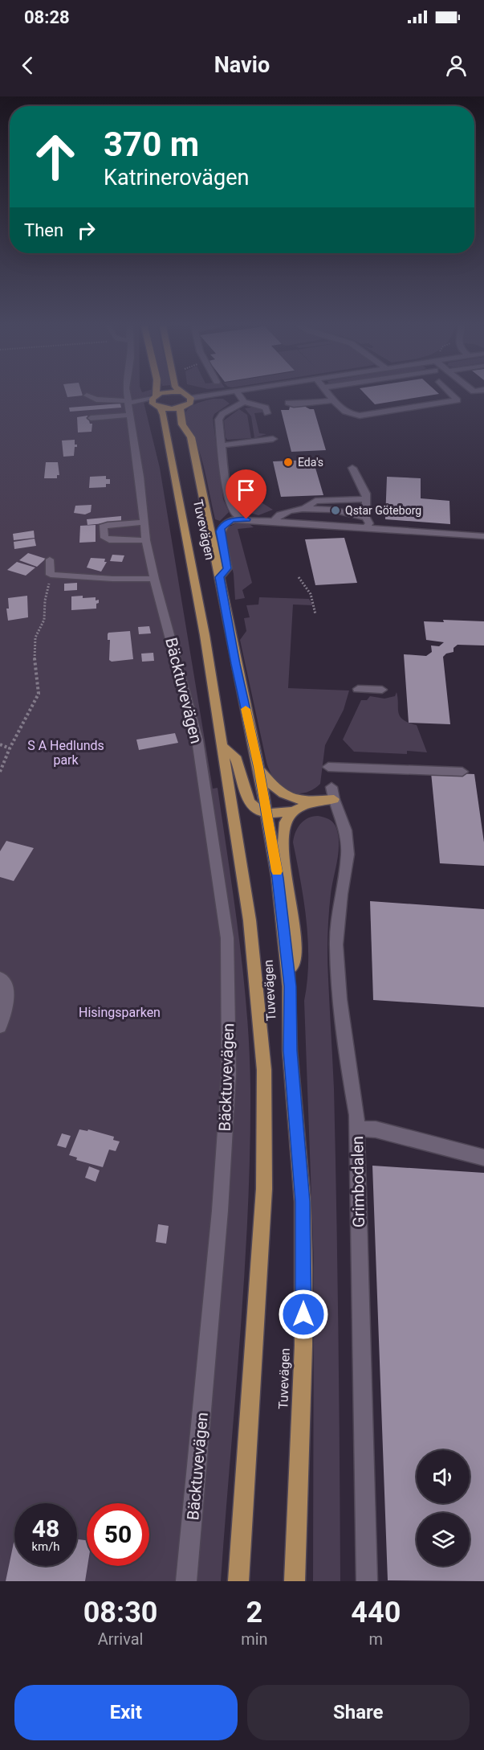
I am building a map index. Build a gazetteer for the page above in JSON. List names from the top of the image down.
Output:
{
  "streets": {
    "main road": ["Tuvevägen"],
    "street": ["Bäcktuvevägen", "Grimbodalen"]
  },
  "parks": ["S A Hedlunds park", "Hisingsparken"],
  "places": ["Eda's", "Qstar Göteborg"],
  "page": {
    "status": "08:28",
    "header": "Navio",
    "turn": ["370 m", "Katrinerovägen"],
    "then": "Then",
    "speed": "48 km/h",
    "limit": "50",
    "eta": [
      "08:30",
      "Arrival",
      "2",
      "min",
      "440",
      "m"
    ],
    "buttons": ["Exit", "Share"]
  }
}
